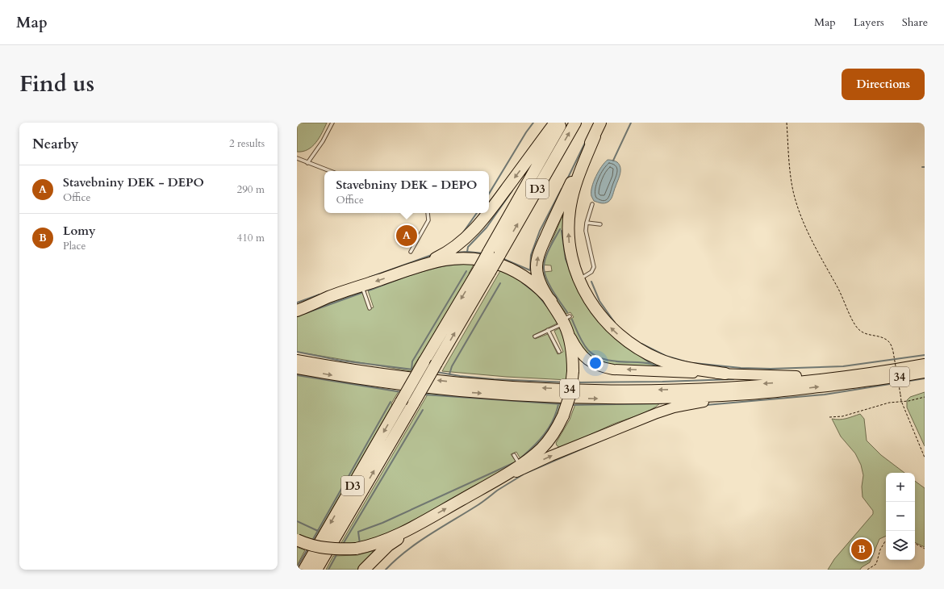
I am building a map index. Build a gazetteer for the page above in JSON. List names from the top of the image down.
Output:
{
  "streets": {
    "highway": ["D3", "34"]
  },
  "page": {
    "header": "Map",
    "nav": ["Map", "Layers", "Share"],
    "title": "Find us",
    "buttons": "Directions",
    "heading": ["Nearby", "2 results"],
    "list": [
      {
        "mark": "A",
        "name": "Stavebniny DEK - DEPO",
        "note": "Office",
        "value": "290 m"
      },
      {
        "mark": "B",
        "name": "Lomy",
        "note": "Place",
        "value": "410 m"
      }
    ],
    "popup": ["Stavebniny DEK - DEPO", "Office"],
    "pins": ["A", "B"],
    "map_buttons": ["+", "−"]
  }
}
